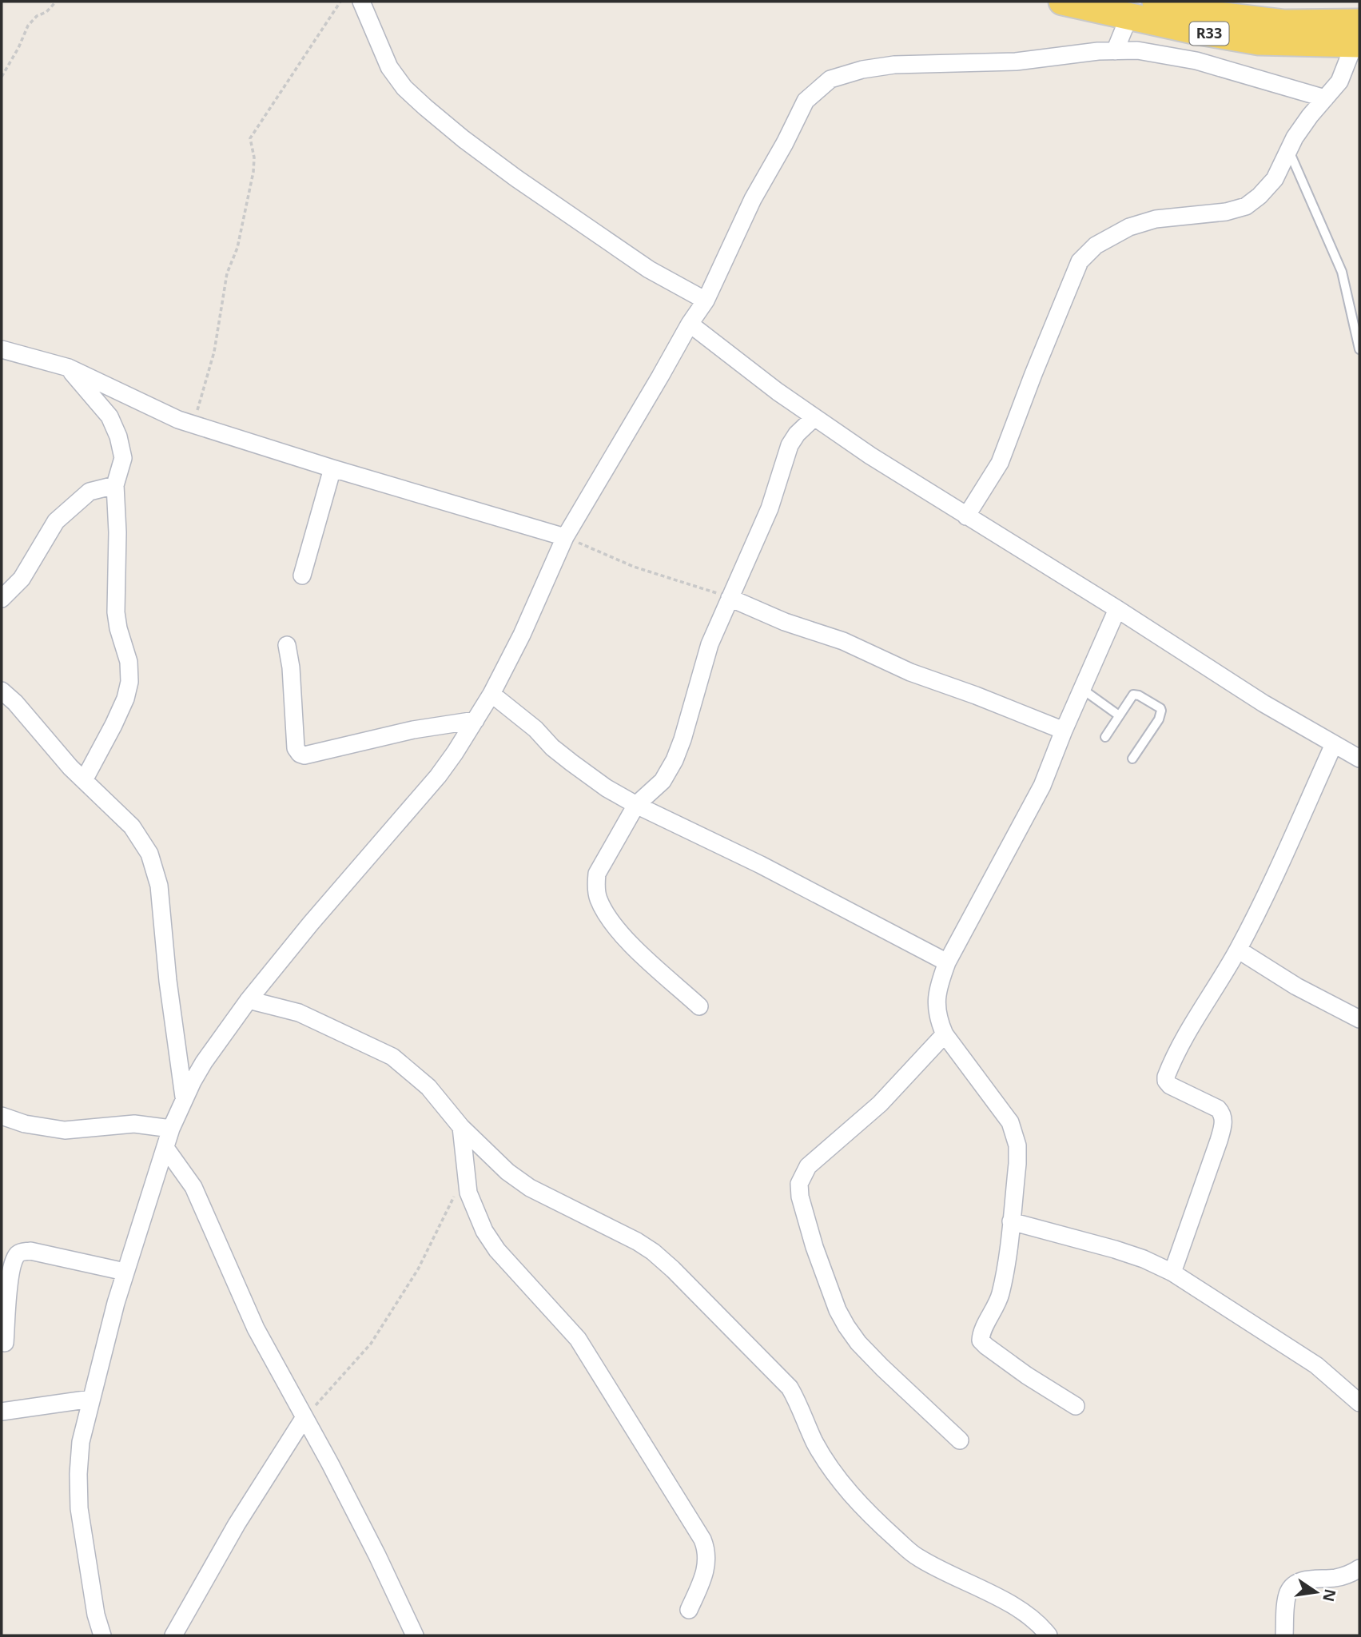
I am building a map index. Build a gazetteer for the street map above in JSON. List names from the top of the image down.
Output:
{
  "streets": {
    "main road": ["R33"]
  },
  "north": "right"
}
